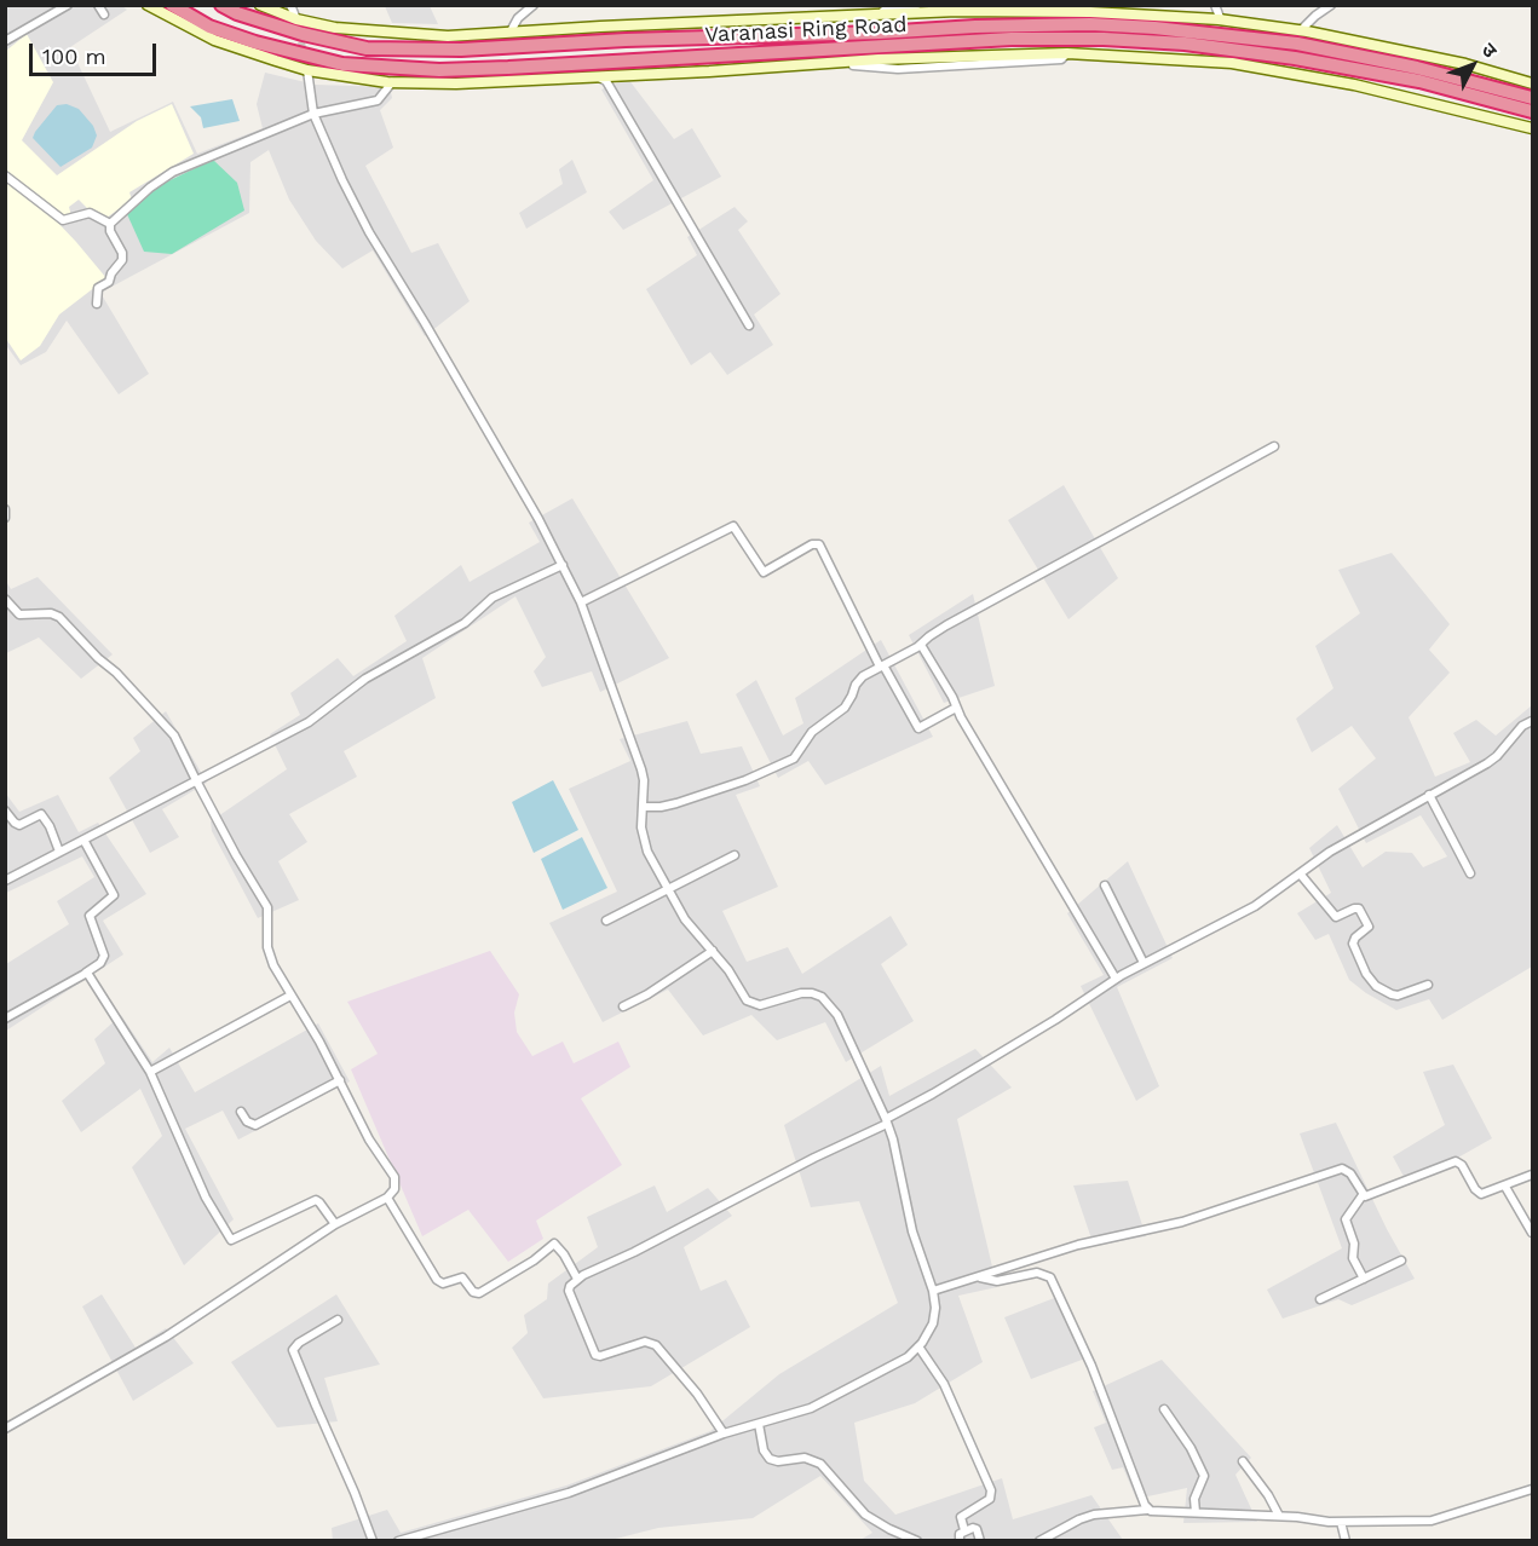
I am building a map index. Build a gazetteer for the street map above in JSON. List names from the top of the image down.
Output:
{
  "streets": {
    "highway": ["Varanasi Ring Road"]
  },
  "scale_bar": "100 m",
  "north": "top right"
}
